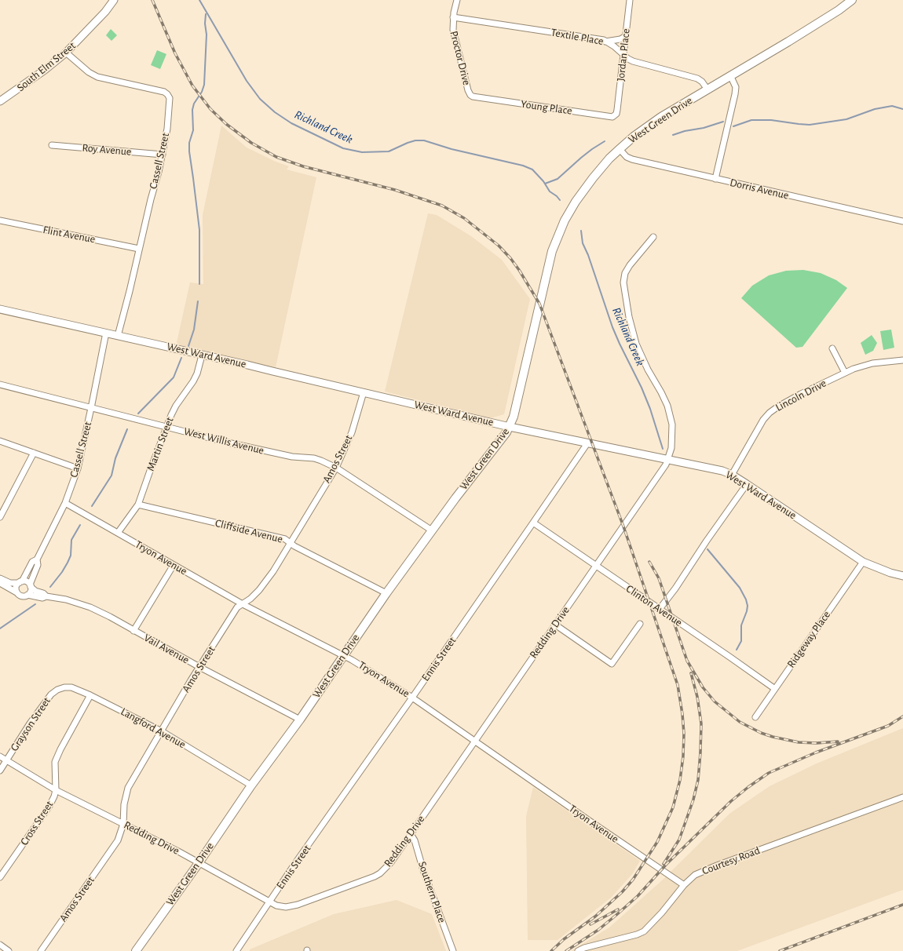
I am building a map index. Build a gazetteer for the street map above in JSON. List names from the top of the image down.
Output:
{
  "streets": {
    "main road": ["West Green Drive"],
    "street": [
      "Textile Place",
      "Jordan Place",
      "Proctor Drive",
      "South Elm Street",
      "Young Place",
      "Roy Avenue",
      "Cassell Street",
      "Dorris Avenue",
      "Flint Avenue",
      "West Ward Avenue",
      "Lincoln Drive",
      "West Willis Avenue",
      "Martin Street",
      "Amos Street",
      "Cliffside Avenue",
      "Tryon Avenue",
      "Clinton Avenue",
      "Redding Drive",
      "Ridgeway Place",
      "Vail Avenue",
      "Ennis Street",
      "Grayson Street",
      "Langford Avenue",
      "Cross Street",
      "Courtesy Road",
      "Southern Place"
    ]
  },
  "crossings": [
    ["Textile Place", "Jordan Place"],
    ["Textile Place", "Proctor Drive"],
    ["Textile Place", "West Green Drive"],
    ["Jordan Place", "Young Place"],
    ["Proctor Drive", "Young Place"],
    ["South Elm Street", "Cassell Street"],
    ["West Green Drive", "Dorris Avenue"],
    ["West Green Drive", "West Ward Avenue"],
    ["West Green Drive", "West Willis Avenue"],
    ["West Green Drive", "Cliffside Avenue"],
    ["West Green Drive", "Tryon Avenue"],
    ["West Green Drive", "Redding Drive"],
    ["West Green Drive", "Vail Avenue"],
    ["West Green Drive", "Langford Avenue"],
    ["Roy Avenue", "Cassell Street"],
    ["Cassell Street", "Flint Avenue"],
    ["Cassell Street", "West Ward Avenue"],
    ["Cassell Street", "West Willis Avenue"],
    ["Cassell Street", "Tryon Avenue"],
    ["Cassell Street", "Vail Avenue"],
    ["West Ward Avenue", "Lincoln Drive"],
    ["West Ward Avenue", "Martin Street"],
    ["West Ward Avenue", "Amos Street"],
    ["West Ward Avenue", "Redding Drive"],
    ["West Ward Avenue", "Ridgeway Place"],
    ["West Ward Avenue", "Ennis Street"],
    ["West Willis Avenue", "Martin Street"],
    ["West Willis Avenue", "Amos Street"],
    ["Martin Street", "Cliffside Avenue"],
    ["Martin Street", "Tryon Avenue"],
    ["Amos Street", "Cliffside Avenue"],
    ["Amos Street", "Tryon Avenue"],
    ["Amos Street", "Redding Drive"],
    ["Amos Street", "Vail Avenue"],
    ["Amos Street", "Langford Avenue"],
    ["Tryon Avenue", "Redding Drive"],
    ["Tryon Avenue", "Ennis Street"],
    ["Tryon Avenue", "Courtesy Road"],
    ["Clinton Avenue", "Redding Drive"],
    ["Clinton Avenue", "Ridgeway Place"],
    ["Clinton Avenue", "Ennis Street"],
    ["Redding Drive", "Ennis Street"],
    ["Redding Drive", "Grayson Street"],
    ["Redding Drive", "Cross Street"],
    ["Redding Drive", "Southern Place"],
    ["Grayson Street", "Langford Avenue"],
    ["Langford Avenue", "Cross Street"]
  ],
  "water": ["Richland Creek"]
}
